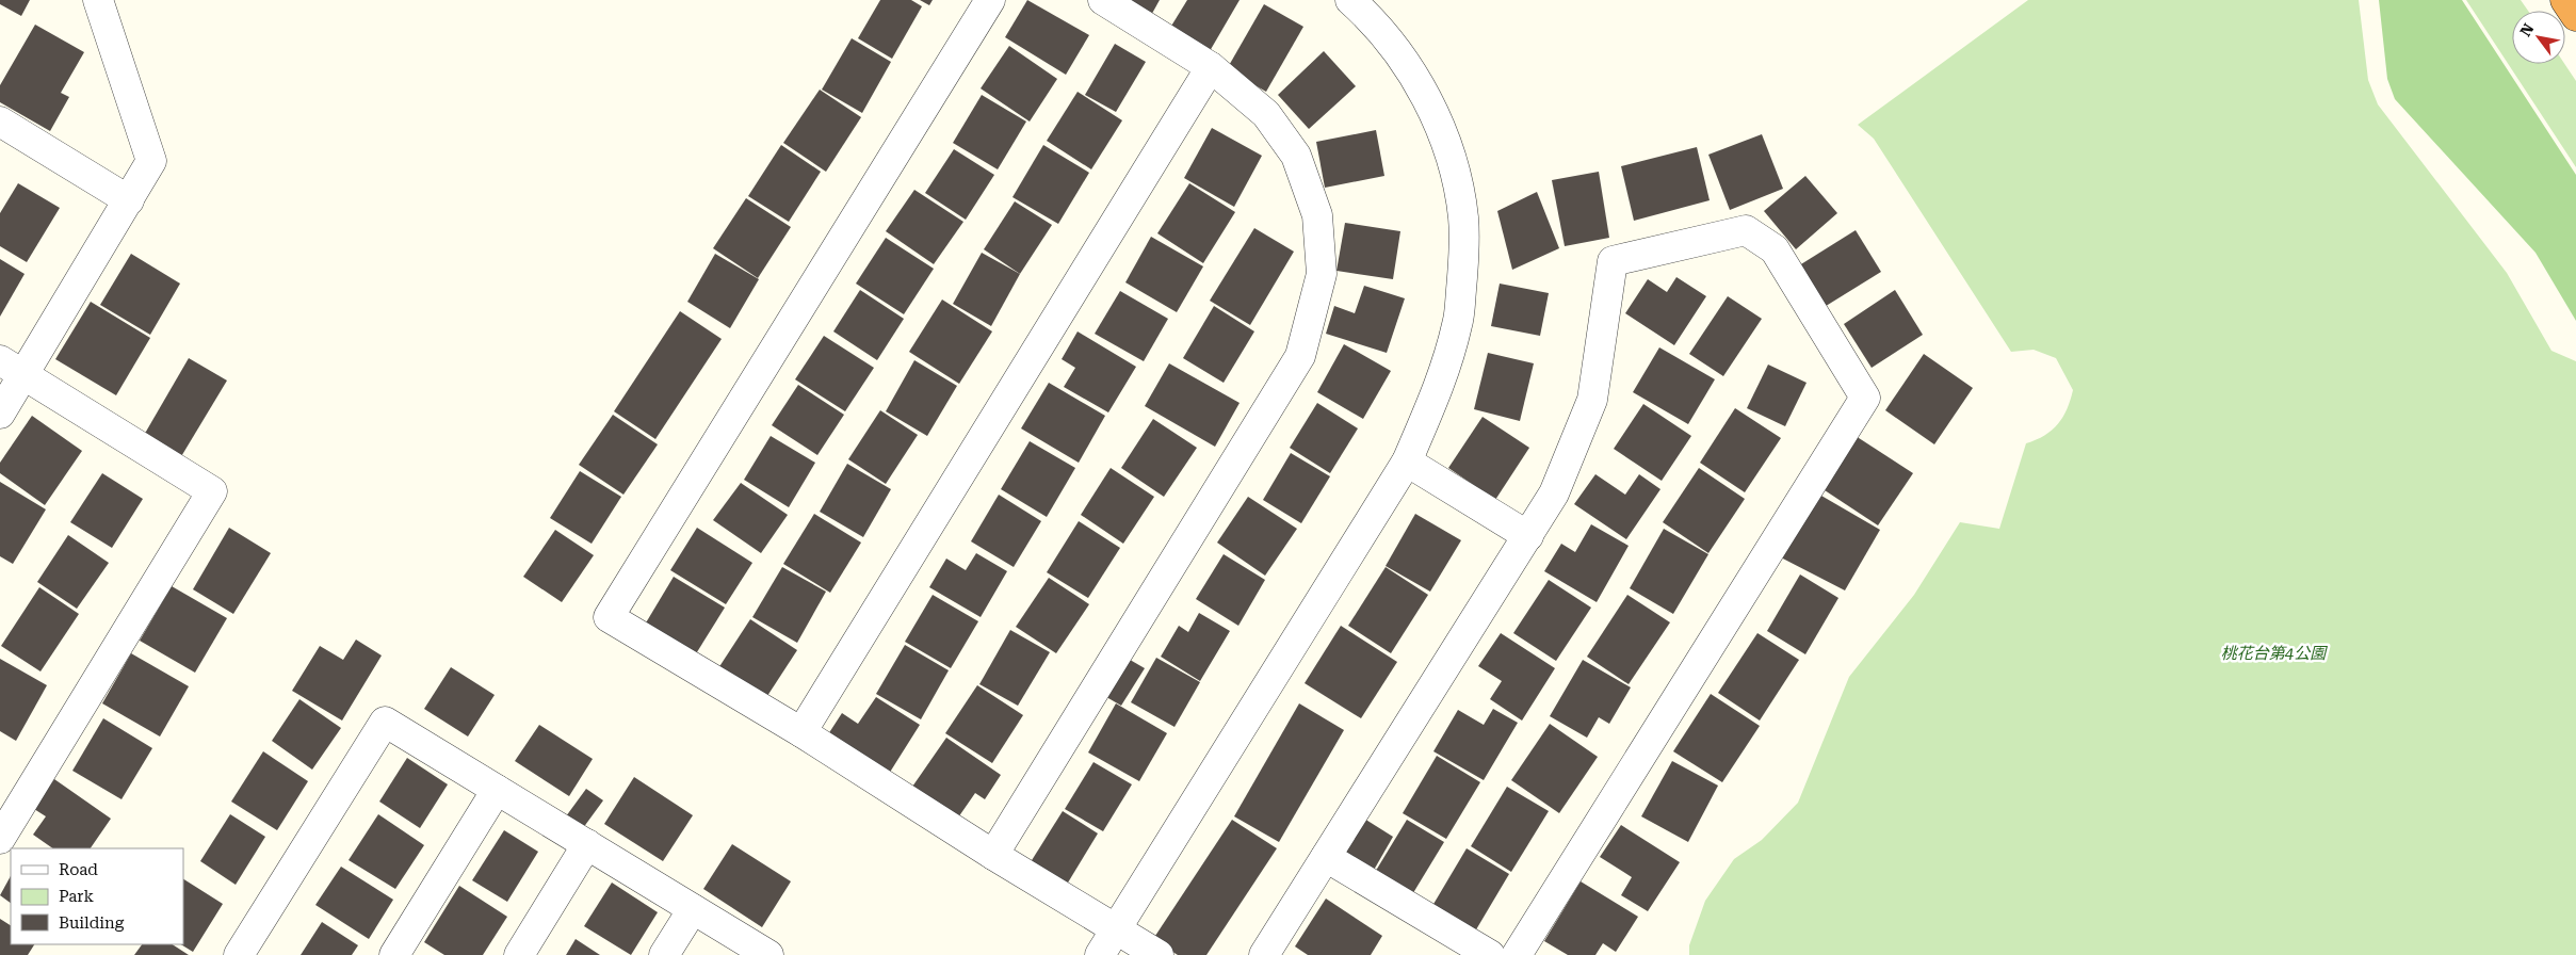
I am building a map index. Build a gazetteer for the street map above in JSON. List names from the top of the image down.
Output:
{
  "parks": ["桃花台第4公園"],
  "legend": ["Road", "Park", "Building"],
  "north": "top left"
}
